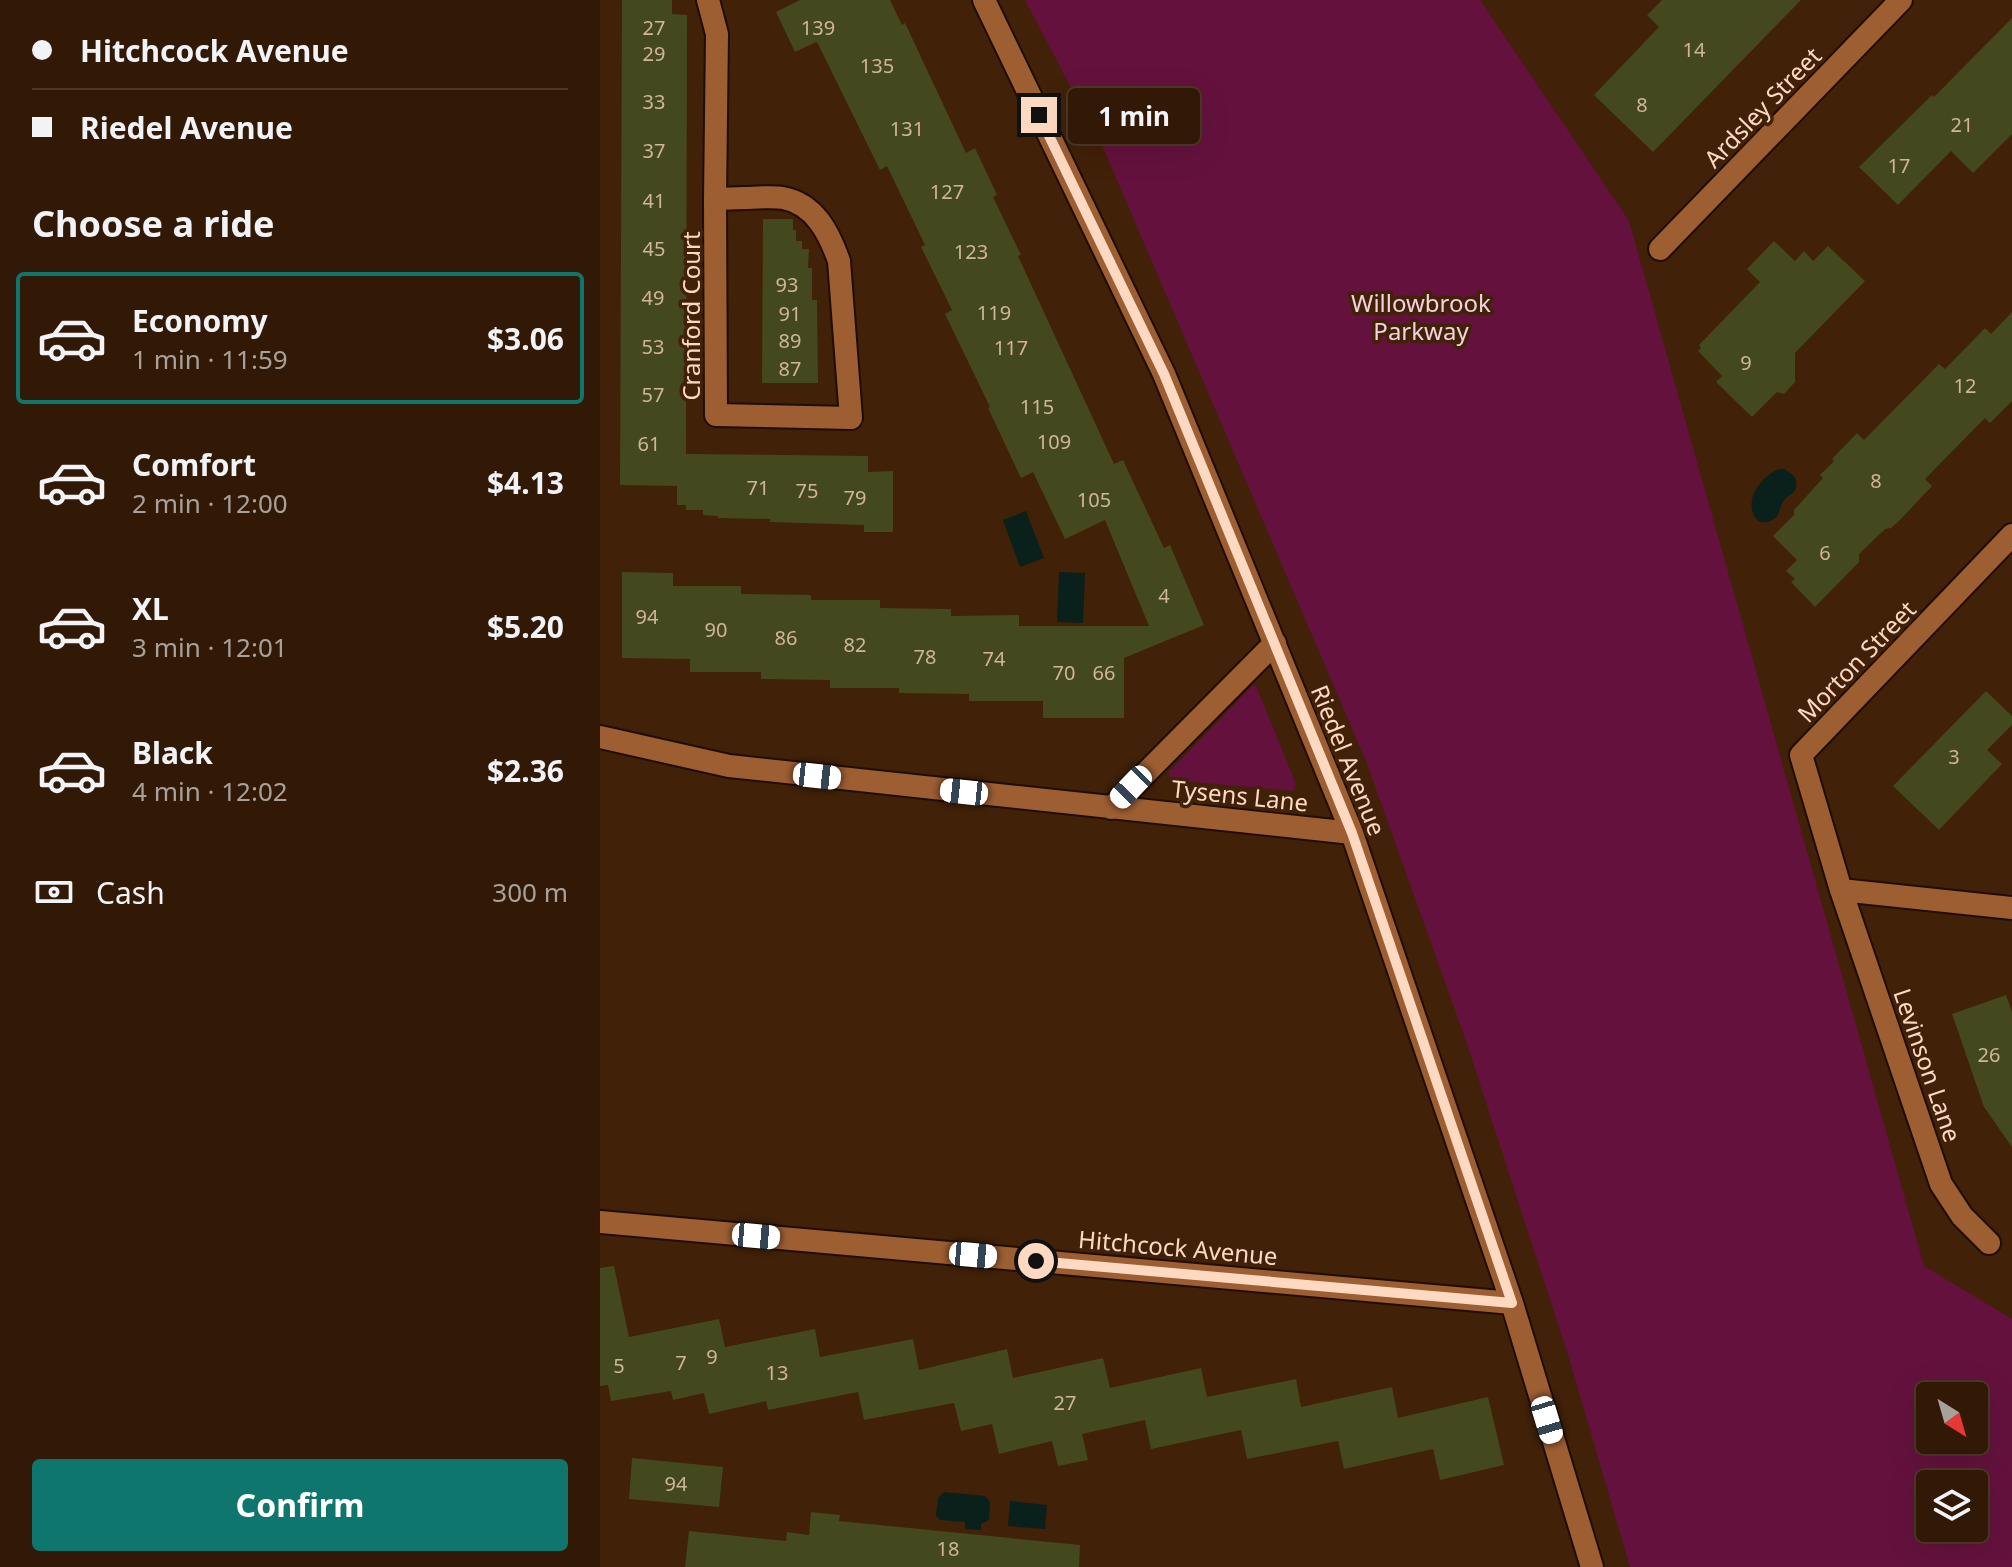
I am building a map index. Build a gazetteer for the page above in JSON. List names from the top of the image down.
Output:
{
  "streets": {
    "street": [
      "Ardsley Street",
      "Cranford Court",
      "Morton Street",
      "Riedel Avenue",
      "Tysens Lane",
      "Levinson Lane",
      "Hitchcock Avenue"
    ]
  },
  "crossings": [
    ["Morton Street", "Levinson Lane"],
    ["Riedel Avenue", "Tysens Lane"],
    ["Riedel Avenue", "Hitchcock Avenue"]
  ],
  "parks": ["Willowbrook Parkway"],
  "house_numbers": [
    "27",
    "139",
    "14",
    "29",
    "135",
    "33",
    "8",
    "21",
    "131",
    "37",
    "17",
    "127",
    "41",
    "45",
    "123",
    "93",
    "49",
    "119",
    "91",
    "89",
    "53",
    "117",
    "9",
    "87",
    "12",
    "57",
    "115",
    "109",
    "61",
    "8",
    "71",
    "75",
    "79",
    "105",
    "6",
    "4",
    "94",
    "90",
    "86",
    "82",
    "78",
    "74",
    "70",
    "66",
    "3",
    "26",
    "9",
    "7",
    "5",
    "13",
    "27",
    "94",
    "18"
  ],
  "north": "bottom right",
  "page": {
    "banner": ["Hitchcock Avenue", "Riedel Avenue"],
    "bubble": "1 min",
    "heading": "Choose a ride",
    "list": [
      {
        "name": "Economy",
        "note": "1 min · 11:59",
        "value": "$3.06"
      },
      {
        "name": "Comfort",
        "note": "2 min · 12:00",
        "value": "$4.13"
      },
      {
        "name": "XL",
        "note": "3 min · 12:01",
        "value": "$5.20"
      },
      {
        "name": "Black",
        "note": "4 min · 12:02",
        "value": "$2.36"
      }
    ],
    "pay": ["Cash", "300 m"],
    "buttons": "Confirm"
  }
}
